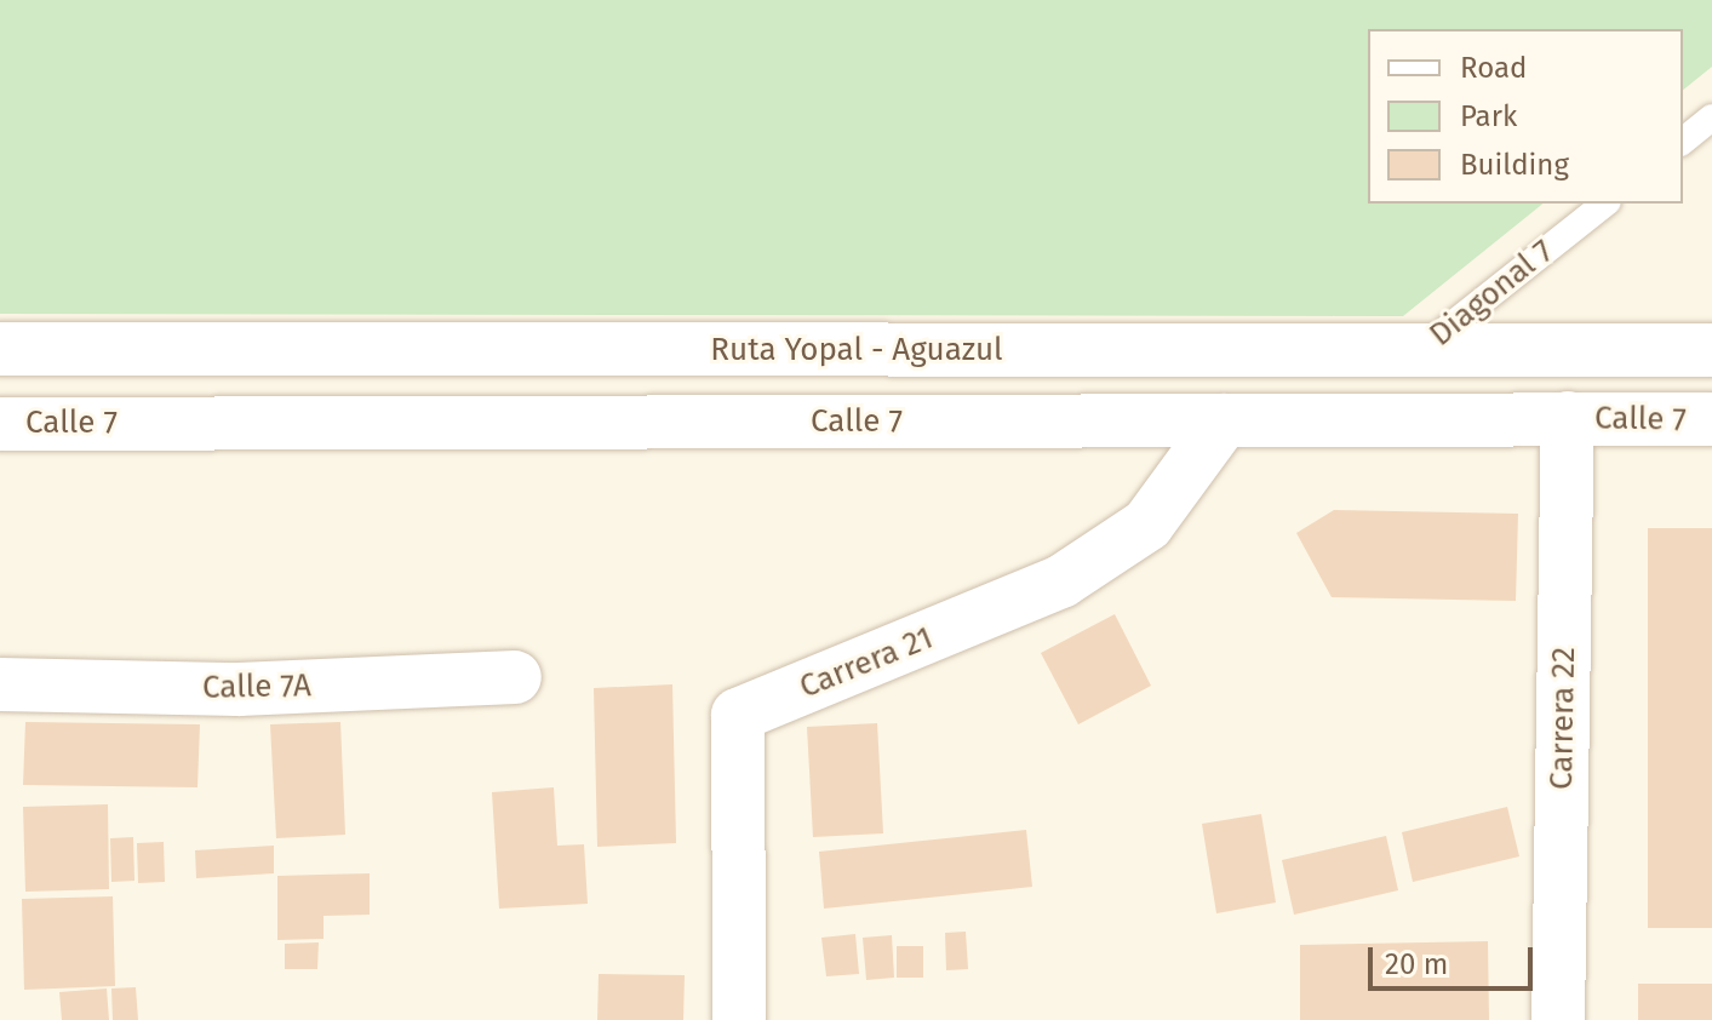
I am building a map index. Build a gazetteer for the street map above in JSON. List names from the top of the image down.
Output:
{
  "streets": {
    "street": [
      "Calle 7",
      "Carrera 21",
      "Calle 7A",
      "Carrera 22"
    ],
    "lane": ["Diagonal 7", "Ruta Yopal - Aguazul"]
  },
  "crossings": [
    ["Diagonal 7", "Ruta Yopal - Aguazul"],
    ["Calle 7", "Carrera 21"],
    ["Calle 7", "Carrera 22"]
  ],
  "legend": ["Road", "Park", "Building"],
  "scale_bar": "20 m"
}
